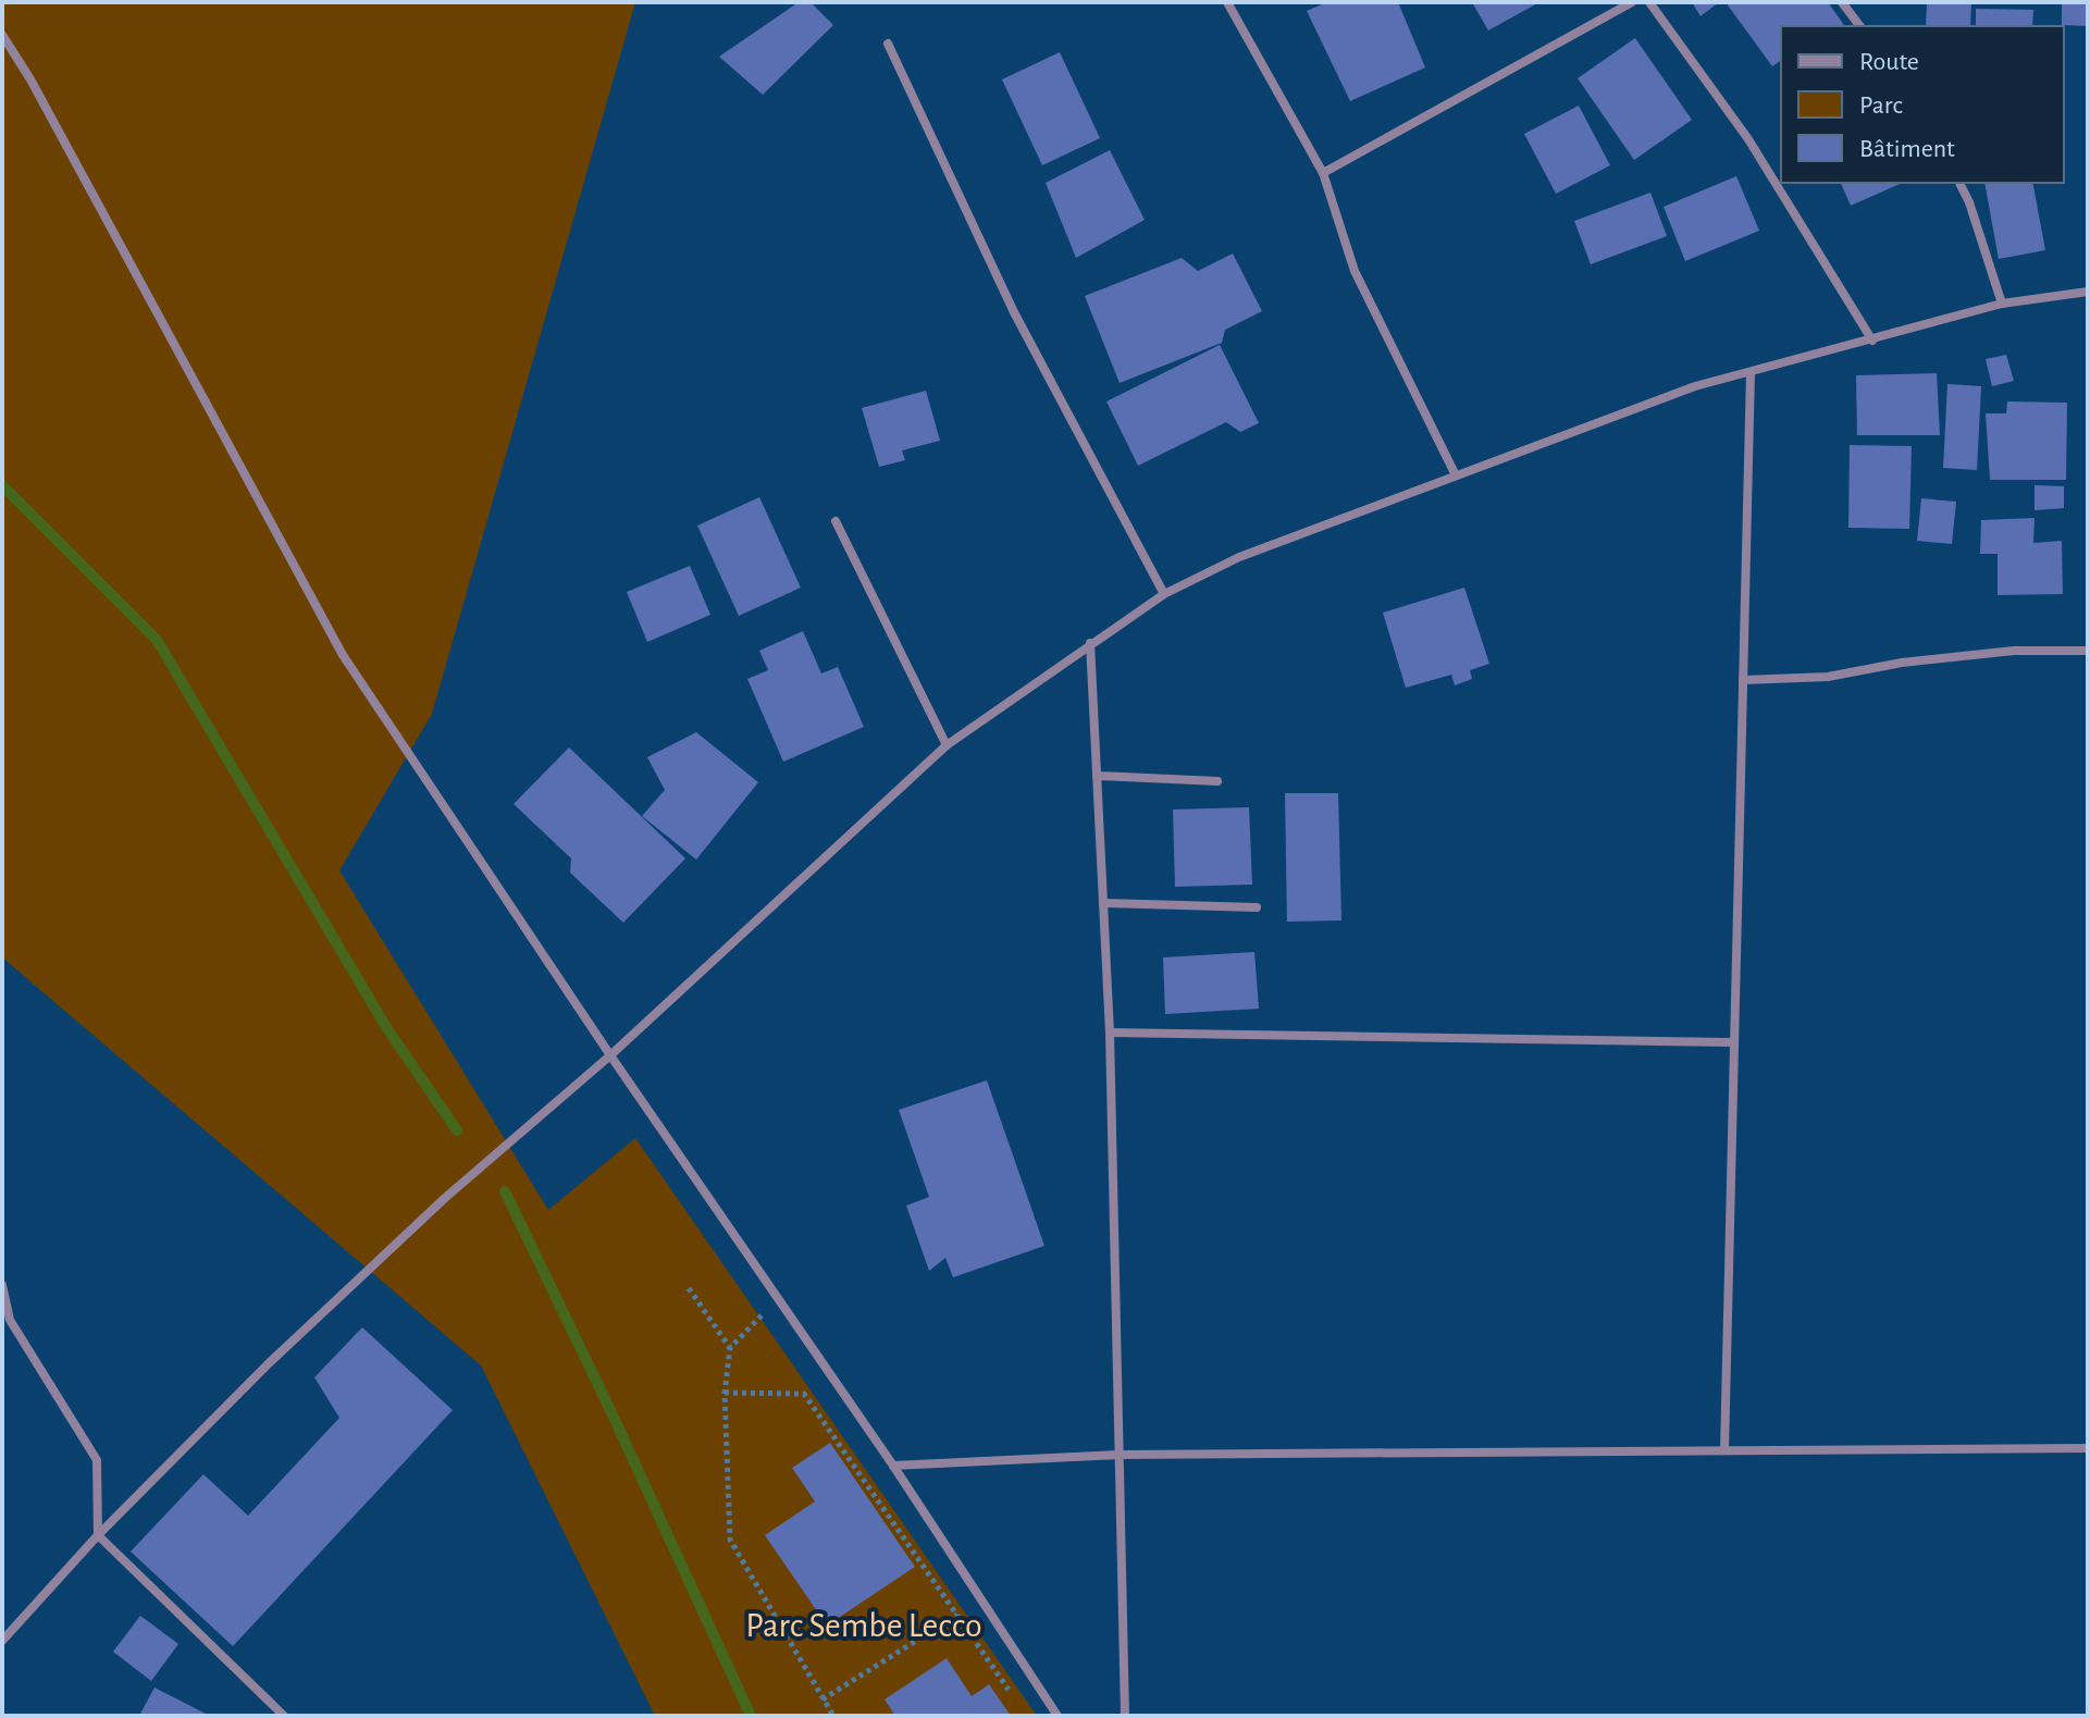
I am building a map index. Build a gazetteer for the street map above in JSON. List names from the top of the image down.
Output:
{
  "parks": ["Parc Sembe Lecco"],
  "legend": ["Route", "Parc", "Bâtiment"]
}
